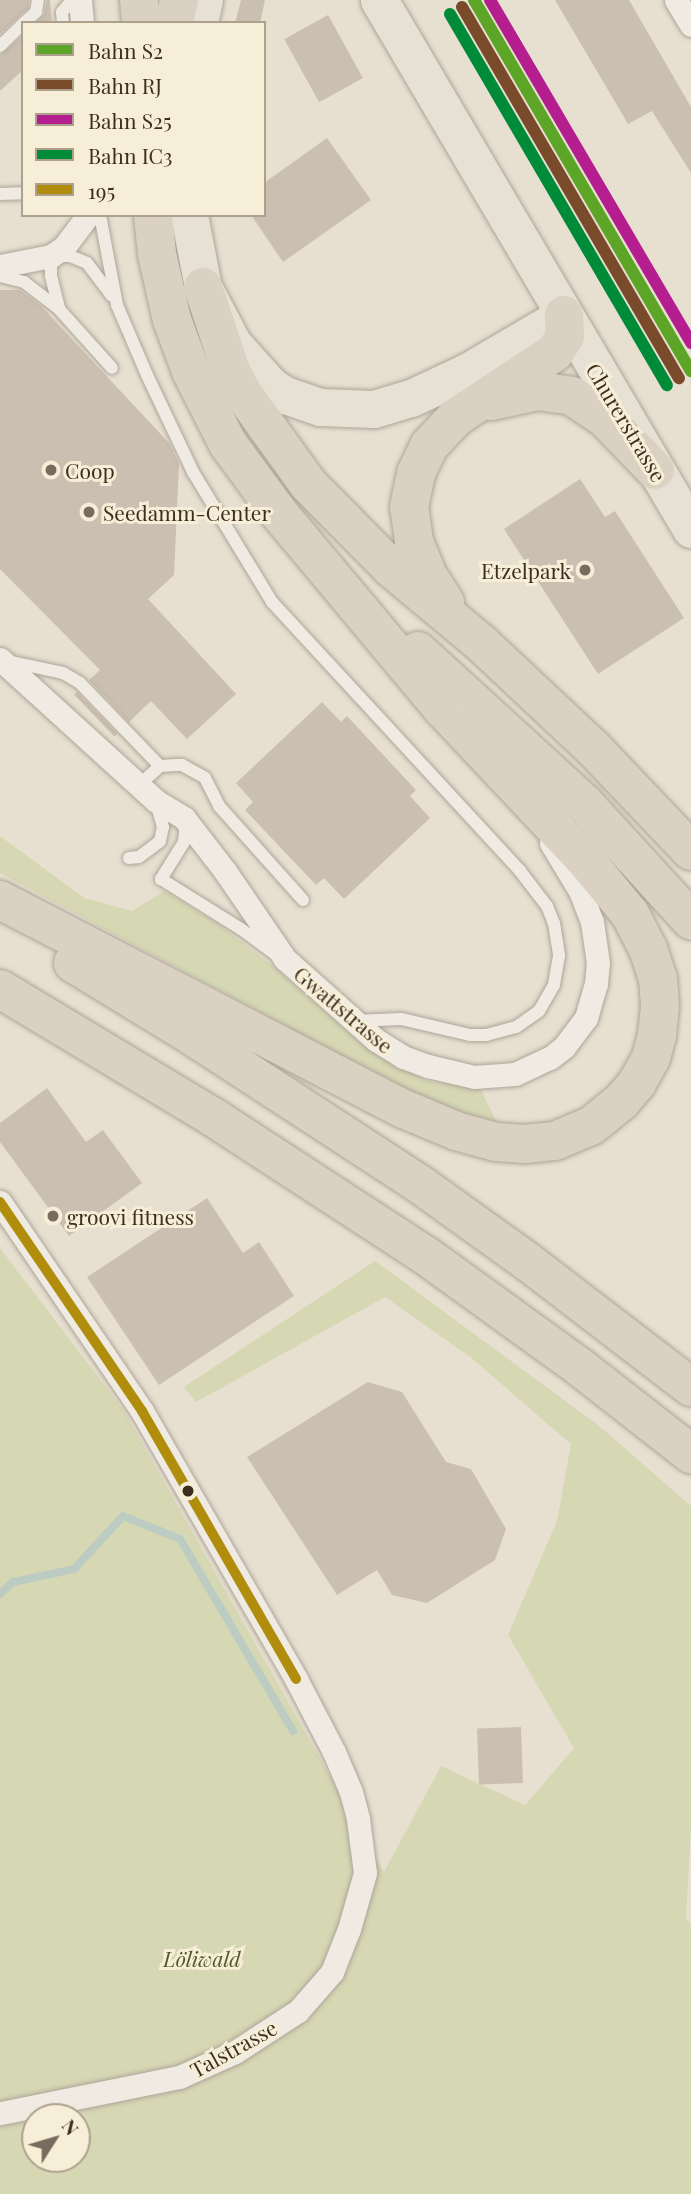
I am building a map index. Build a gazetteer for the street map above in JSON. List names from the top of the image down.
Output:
{
  "streets": {
    "main road": ["Churerstrasse"],
    "street": ["Gwattstrasse", "Talstrasse"]
  },
  "parks": ["Löliwald"],
  "places": [
    "Coop",
    "Seedamm-Center",
    "Etzelpark",
    "groovi fitness"
  ],
  "lines": [
    "rail line S2",
    "rail line S25",
    "rail line RJ",
    "rail line IC3",
    "transit line 195"
  ],
  "legend": [
    "Bahn S2",
    "Bahn RJ",
    "Bahn S25",
    "Bahn IC3",
    "195"
  ],
  "north": "top right"
}
